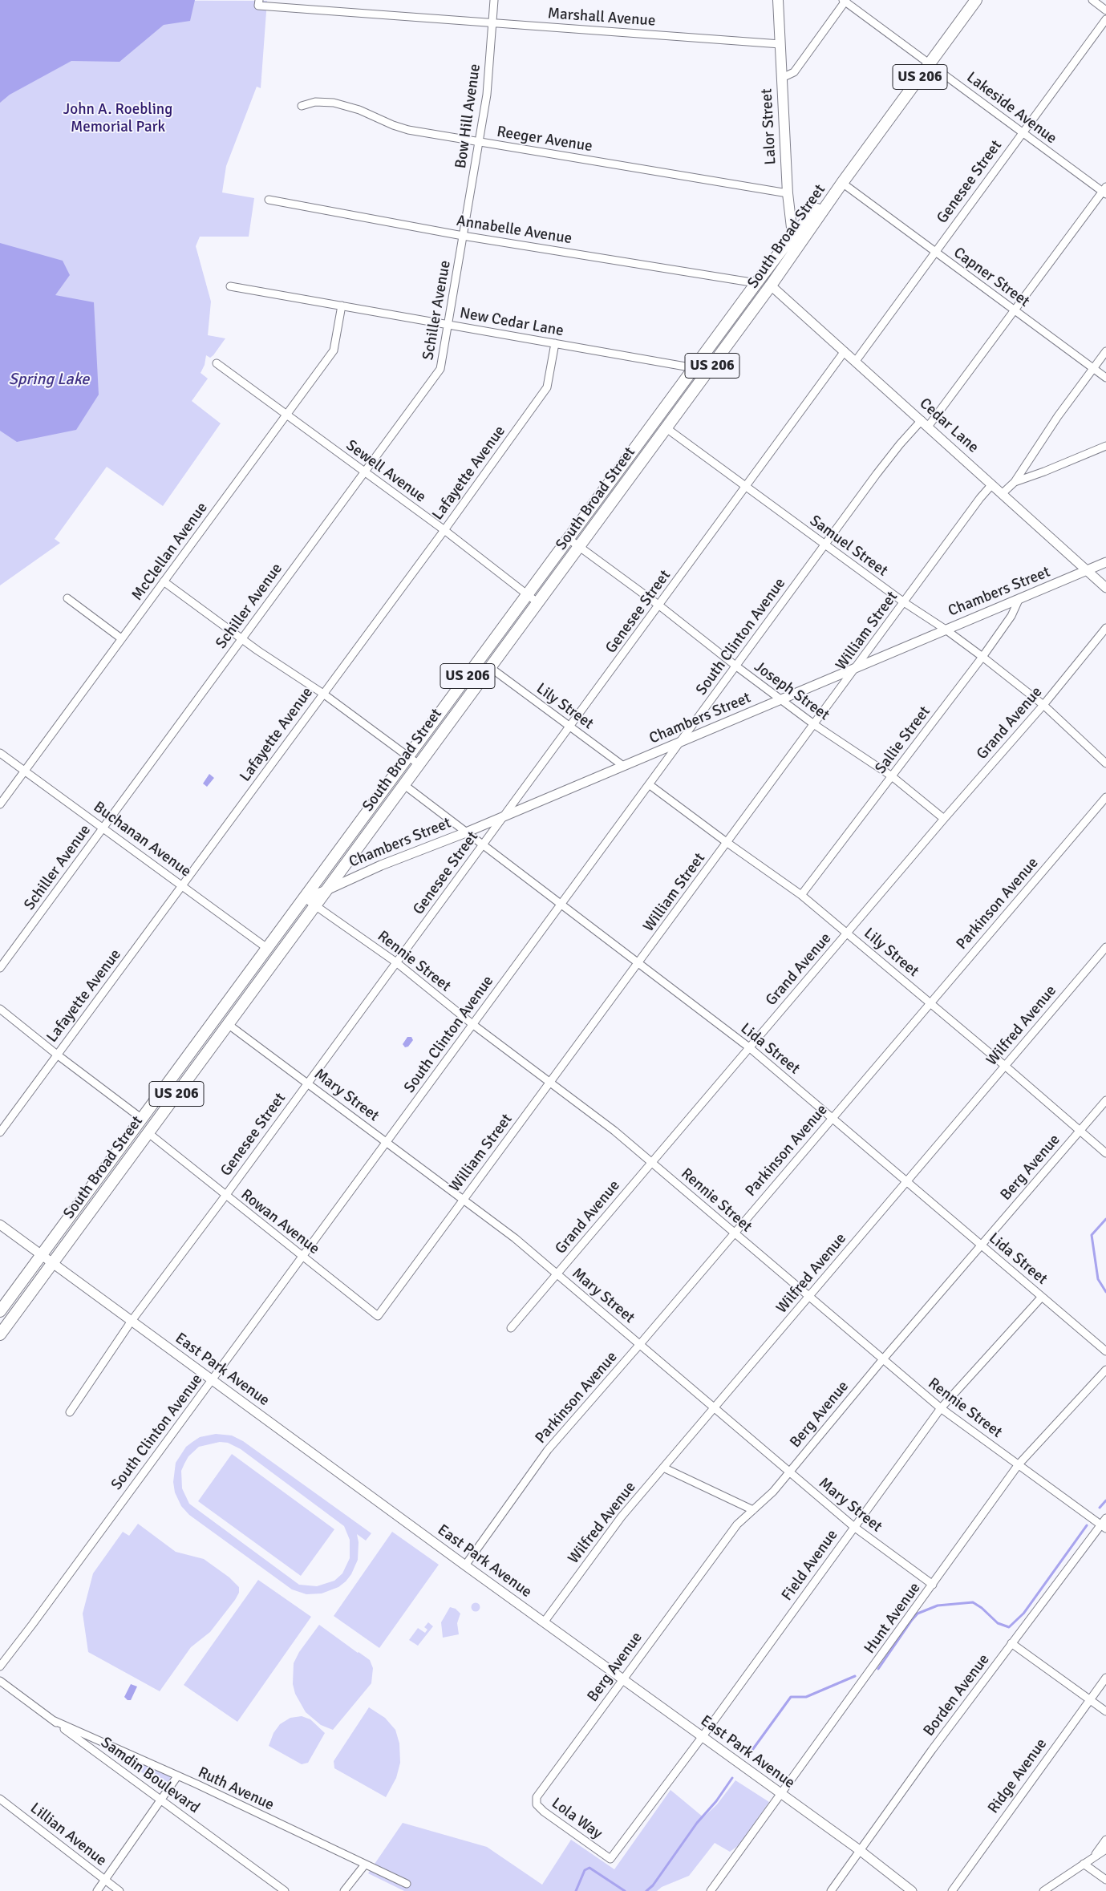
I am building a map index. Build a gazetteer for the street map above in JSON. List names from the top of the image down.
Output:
{
  "streets": {
    "main road": ["US 206", "Lalor Street", "South Broad Street"],
    "street": [
      "Marshall Avenue",
      "Lakeside Avenue",
      "Bow Hill Avenue",
      "Reeger Avenue",
      "Genesee Street",
      "Annabelle Avenue",
      "Capner Street",
      "Schiller Avenue",
      "New Cedar Lane",
      "Cedar Lane",
      "Sewell Avenue",
      "Lafayette Avenue",
      "Samuel Street",
      "McClellan Avenue",
      "Chambers Street",
      "William Street",
      "South Clinton Avenue",
      "Joseph Street",
      "Lily Street",
      "Grand Avenue",
      "Sallie Street",
      "Buchanan Avenue",
      "Parkinson Avenue",
      "Rennie Street",
      "Wilfred Avenue",
      "Lida Street",
      "Mary Street",
      "Berg Avenue",
      "Rowan Avenue",
      "East Park Avenue",
      "Field Avenue",
      "Hunt Avenue",
      "Borden Avenue",
      "Samdin Boulevard",
      "Ridge Avenue",
      "Ruth Avenue",
      "Lola Way",
      "Lillian Avenue"
    ]
  },
  "crossings": [
    ["Marshall Avenue", "Bow Hill Avenue"],
    ["Marshall Avenue", "Lalor Street"],
    ["Lakeside Avenue", "Genesee Street"],
    ["Lakeside Avenue", "South Broad Street"],
    ["Lakeside Avenue", "South Clinton Avenue"],
    ["Bow Hill Avenue", "Reeger Avenue"],
    ["Bow Hill Avenue", "Annabelle Avenue"],
    ["Bow Hill Avenue", "Schiller Avenue"],
    ["Lalor Street", "Reeger Avenue"],
    ["Lalor Street", "South Broad Street"],
    ["Genesee Street", "Capner Street"],
    ["Genesee Street", "Cedar Lane"],
    ["Genesee Street", "Samuel Street"],
    ["Genesee Street", "Chambers Street"],
    ["Genesee Street", "Joseph Street"],
    ["Genesee Street", "Lily Street"],
    ["Genesee Street", "Rennie Street"],
    ["Genesee Street", "Lida Street"],
    ["Genesee Street", "Mary Street"],
    ["Genesee Street", "Rowan Avenue"],
    ["Genesee Street", "East Park Avenue"],
    ["Annabelle Avenue", "South Broad Street"],
    ["Annabelle Avenue", "Schiller Avenue"],
    ["South Broad Street", "Capner Street"],
    ["South Broad Street", "New Cedar Lane"],
    ["South Broad Street", "Cedar Lane"],
    ["South Broad Street", "Sewell Avenue"],
    ["South Broad Street", "Samuel Street"],
    ["South Broad Street", "Chambers Street"],
    ["South Broad Street", "Joseph Street"],
    ["South Broad Street", "Lily Street"],
    ["South Broad Street", "Buchanan Avenue"],
    ["South Broad Street", "Rennie Street"],
    ["South Broad Street", "Lida Street"],
    ["South Broad Street", "Mary Street"],
    ["South Broad Street", "Rowan Avenue"],
    ["South Broad Street", "East Park Avenue"],
    ["Capner Street", "South Clinton Avenue"],
    ["Schiller Avenue", "New Cedar Lane"],
    ["Schiller Avenue", "Sewell Avenue"],
    ["Schiller Avenue", "Buchanan Avenue"],
    ["New Cedar Lane", "Lafayette Avenue"],
    ["New Cedar Lane", "McClellan Avenue"],
    ["Cedar Lane", "Chambers Street"],
    ["Cedar Lane", "William Street"],
    ["Cedar Lane", "South Clinton Avenue"],
    ["Sewell Avenue", "Lafayette Avenue"],
    ["Sewell Avenue", "McClellan Avenue"],
    ["Lafayette Avenue", "Buchanan Avenue"],
    ["Samuel Street", "Chambers Street"],
    ["Samuel Street", "William Street"],
    ["Samuel Street", "South Clinton Avenue"],
    ["Samuel Street", "Grand Avenue"],
    ["Samuel Street", "Sallie Street"],
    ["McClellan Avenue", "Buchanan Avenue"],
    ["Chambers Street", "William Street"],
    ["Chambers Street", "South Clinton Avenue"],
    ["Chambers Street", "Joseph Street"],
    ["Chambers Street", "Lily Street"],
    ["Chambers Street", "Sallie Street"],
    ["Chambers Street", "Rennie Street"],
    ["Chambers Street", "Lida Street"],
    ["William Street", "Joseph Street"],
    ["William Street", "Lily Street"],
    ["William Street", "Rennie Street"],
    ["William Street", "Lida Street"],
    ["William Street", "Mary Street"],
    ["William Street", "Rowan Avenue"],
    ["South Clinton Avenue", "Joseph Street"],
    ["South Clinton Avenue", "Lily Street"],
    ["South Clinton Avenue", "Rennie Street"],
    ["South Clinton Avenue", "Lida Street"],
    ["South Clinton Avenue", "Mary Street"],
    ["South Clinton Avenue", "Rowan Avenue"],
    ["South Clinton Avenue", "East Park Avenue"],
    ["Joseph Street", "Grand Avenue"],
    ["Joseph Street", "Sallie Street"],
    ["Lily Street", "Grand Avenue"],
    ["Lily Street", "Sallie Street"],
    ["Lily Street", "Parkinson Avenue"],
    ["Lily Street", "Wilfred Avenue"],
    ["Lily Street", "Berg Avenue"],
    ["Grand Avenue", "Rennie Street"],
    ["Grand Avenue", "Lida Street"],
    ["Grand Avenue", "Mary Street"],
    ["Parkinson Avenue", "Rennie Street"],
    ["Parkinson Avenue", "Lida Street"],
    ["Parkinson Avenue", "Mary Street"],
    ["Parkinson Avenue", "East Park Avenue"],
    ["Rennie Street", "Wilfred Avenue"],
    ["Rennie Street", "Berg Avenue"],
    ["Rennie Street", "Field Avenue"],
    ["Rennie Street", "Hunt Avenue"],
    ["Rennie Street", "Borden Avenue"],
    ["Wilfred Avenue", "Lida Street"],
    ["Wilfred Avenue", "Mary Street"],
    ["Wilfred Avenue", "East Park Avenue"],
    ["Lida Street", "Berg Avenue"],
    ["Lida Street", "Field Avenue"],
    ["Mary Street", "Berg Avenue"],
    ["Mary Street", "Field Avenue"],
    ["Mary Street", "Hunt Avenue"],
    ["Berg Avenue", "East Park Avenue"],
    ["Berg Avenue", "Lola Way"],
    ["East Park Avenue", "Field Avenue"],
    ["East Park Avenue", "Hunt Avenue"],
    ["East Park Avenue", "Borden Avenue"],
    ["Field Avenue", "Lola Way"],
    ["Samdin Boulevard", "Ruth Avenue"]
  ],
  "water": ["Spring Lake"],
  "parks": ["John A. Roebling Memorial Park"]
}
